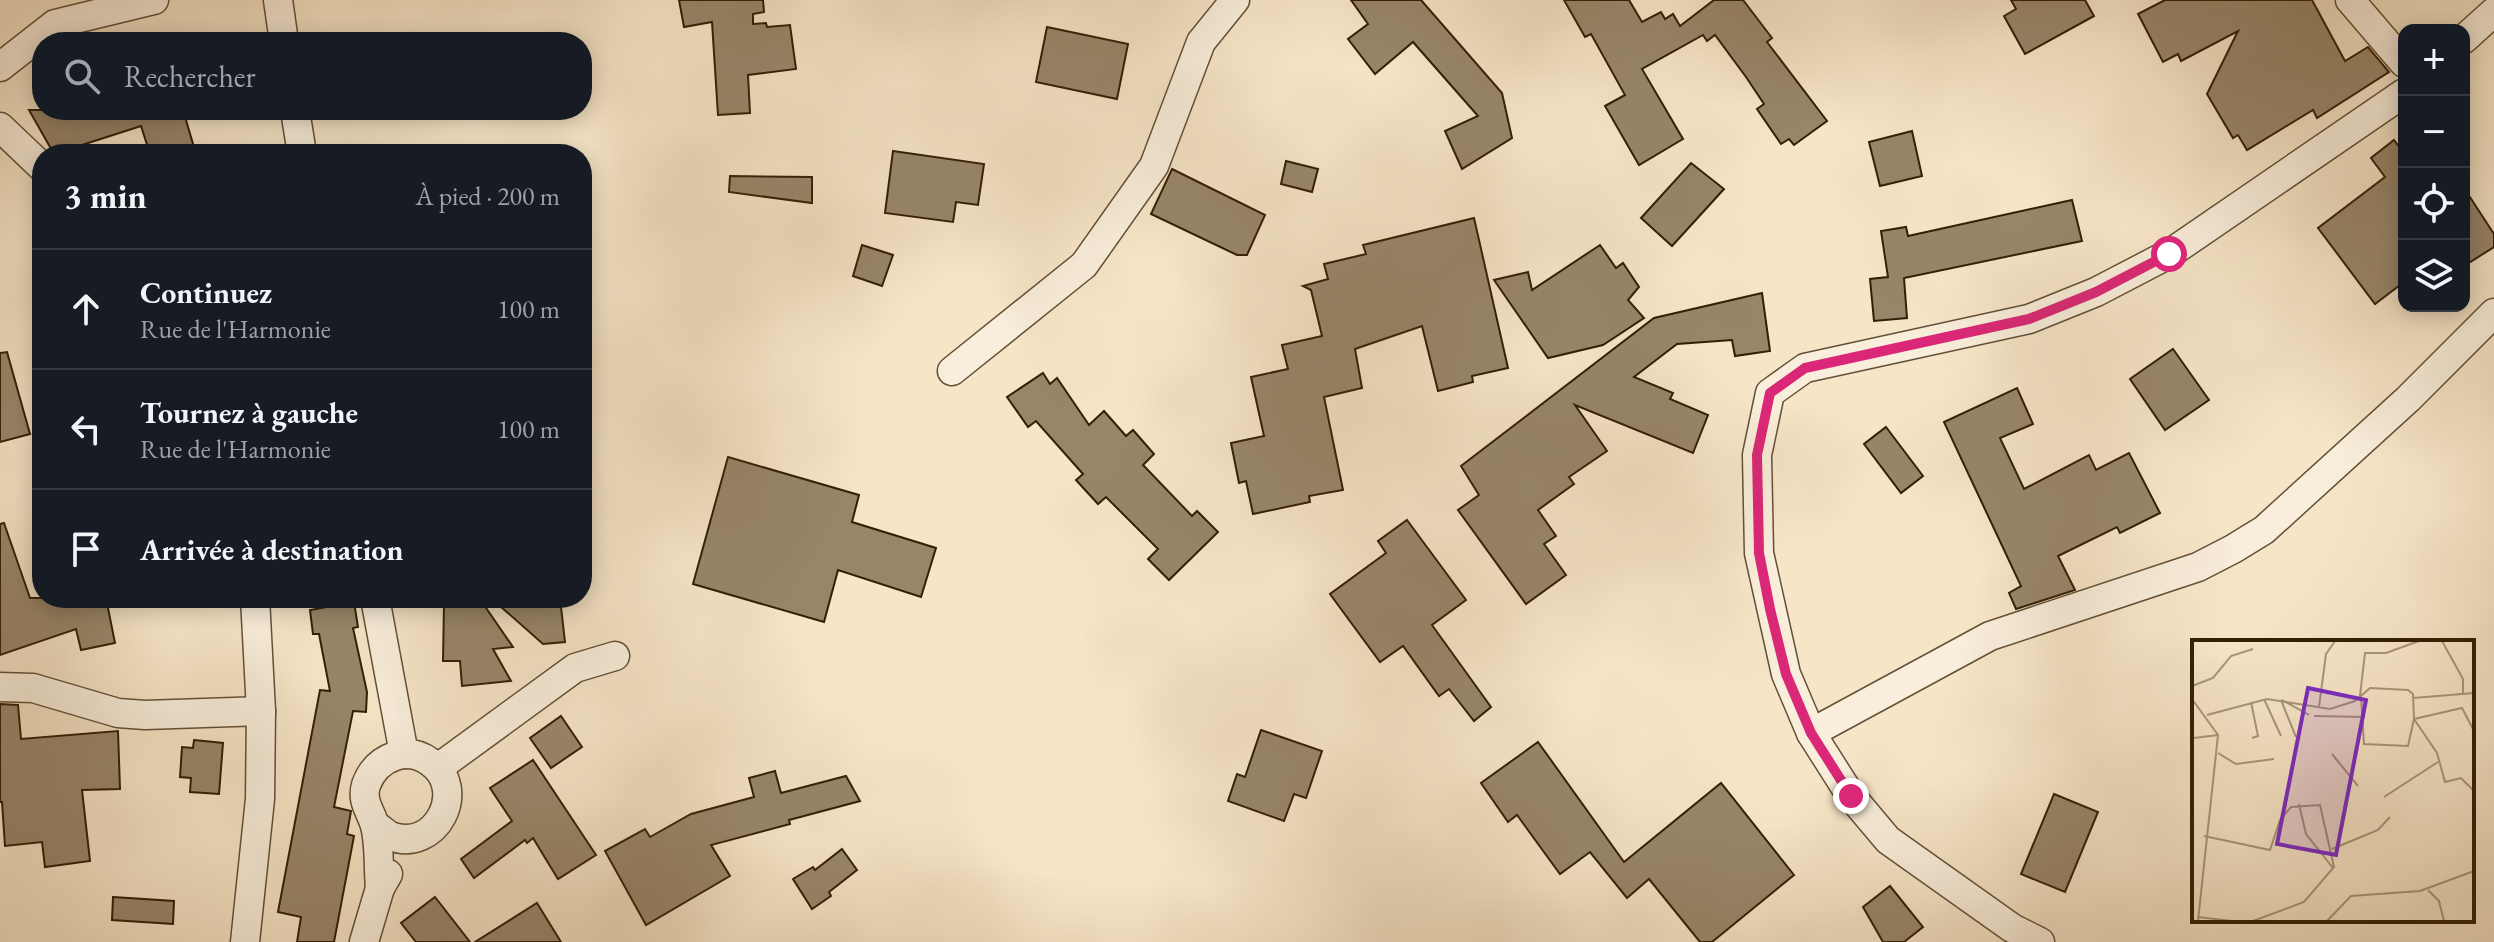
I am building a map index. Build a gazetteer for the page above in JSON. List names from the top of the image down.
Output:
{
  "page": {
    "map_buttons": ["+", "−"],
    "search": "Rechercher",
    "heading": ["3 min", "À pied · 200 m"],
    "list": [
      ["Continuez", "Rue de l'Harmonie", "100 m"],
      ["Tournez à gauche", "Rue de l'Harmonie", "100 m"],
      "Arrivée à destination"
    ]
  }
}
